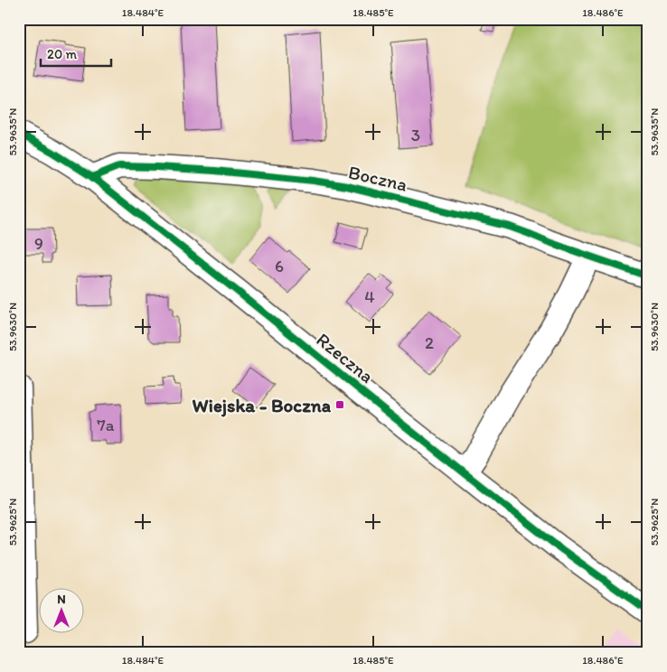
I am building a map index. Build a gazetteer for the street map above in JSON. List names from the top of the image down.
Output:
{
  "streets": {
    "street": ["Boczna", "Rzeczna"]
  },
  "crossings": [
    ["Boczna", "Rzeczna"]
  ],
  "places": {
    "transit": ["Wiejska - Boczna"]
  },
  "house_numbers": [
    "3",
    "9",
    "6",
    "4",
    "2",
    "7a"
  ],
  "scale_bar": "20 m",
  "north": "top",
  "coordinates": [
    "18.484°E",
    "18.485°E",
    "18.486°E",
    "53.9635°N",
    "53.9630°N",
    "53.9625°N"
  ]
}
